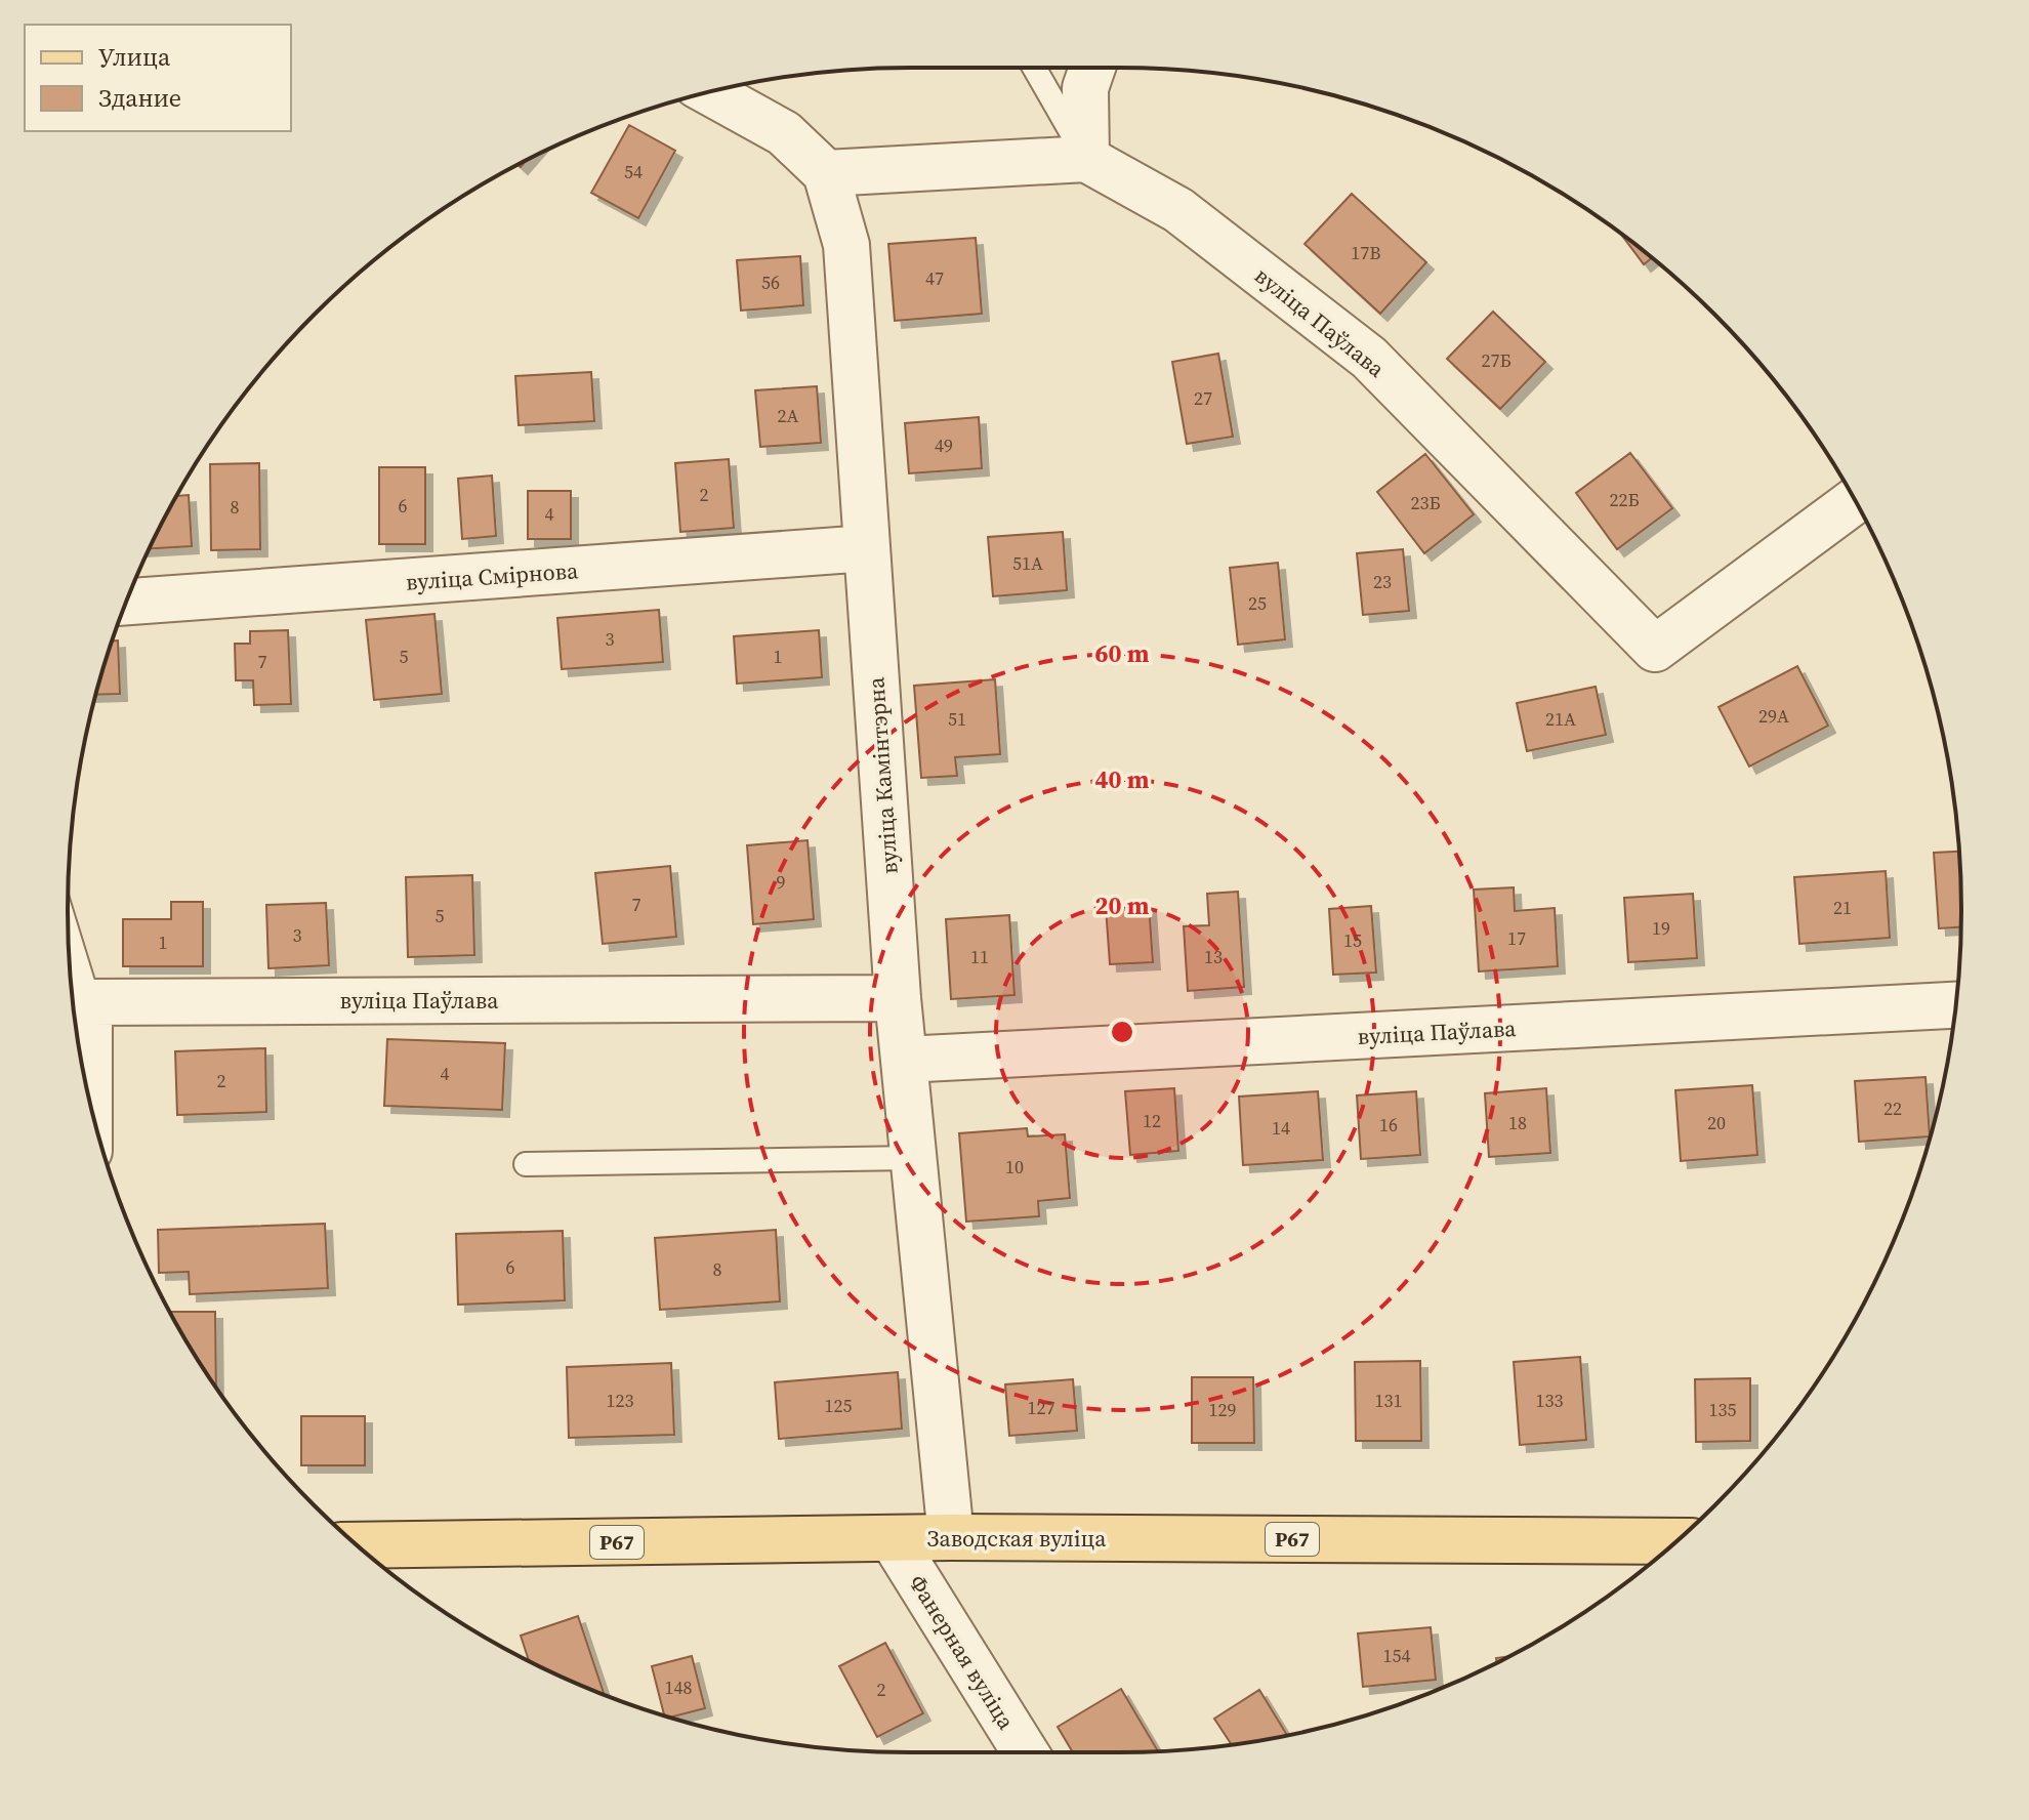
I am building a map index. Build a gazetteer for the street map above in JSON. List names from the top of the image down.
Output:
{
  "streets": {
    "main road": ["Заводская вуліца", "Р67"],
    "street": [
      "вуліца Паўлава",
      "вуліца Смірнова",
      "вуліца Камінтэрна",
      "Фанерная вуліца"
    ]
  },
  "crossings": [
    ["вуліца Паўлава", "вуліца Камінтэрна"],
    ["вуліца Смірнова", "вуліца Камінтэрна"],
    ["вуліца Камінтэрна", "Заводская вуліца"],
    ["Заводская вуліца", "Фанерная вуліца"]
  ],
  "house_numbers": [
    "54",
    "17В",
    "47",
    "56",
    "27Б",
    "27",
    "2А",
    "49",
    "2",
    "22Б",
    "23Б",
    "6",
    "8",
    "4",
    "51А",
    "23",
    "25",
    "3",
    "5",
    "1",
    "7",
    "29А",
    "51",
    "21А",
    "9",
    "7",
    "21",
    "5",
    "19",
    "3",
    "17",
    "15",
    "1",
    "11",
    "13",
    "4",
    "2",
    "22",
    "12",
    "18",
    "20",
    "16",
    "14",
    "10",
    "6",
    "8",
    "123",
    "131",
    "133",
    "125",
    "127",
    "129",
    "135",
    "154",
    "148",
    "2"
  ],
  "legend": ["Улица", "Здание"],
  "rings": ["60 m", "40 m", "20 m"]
}
